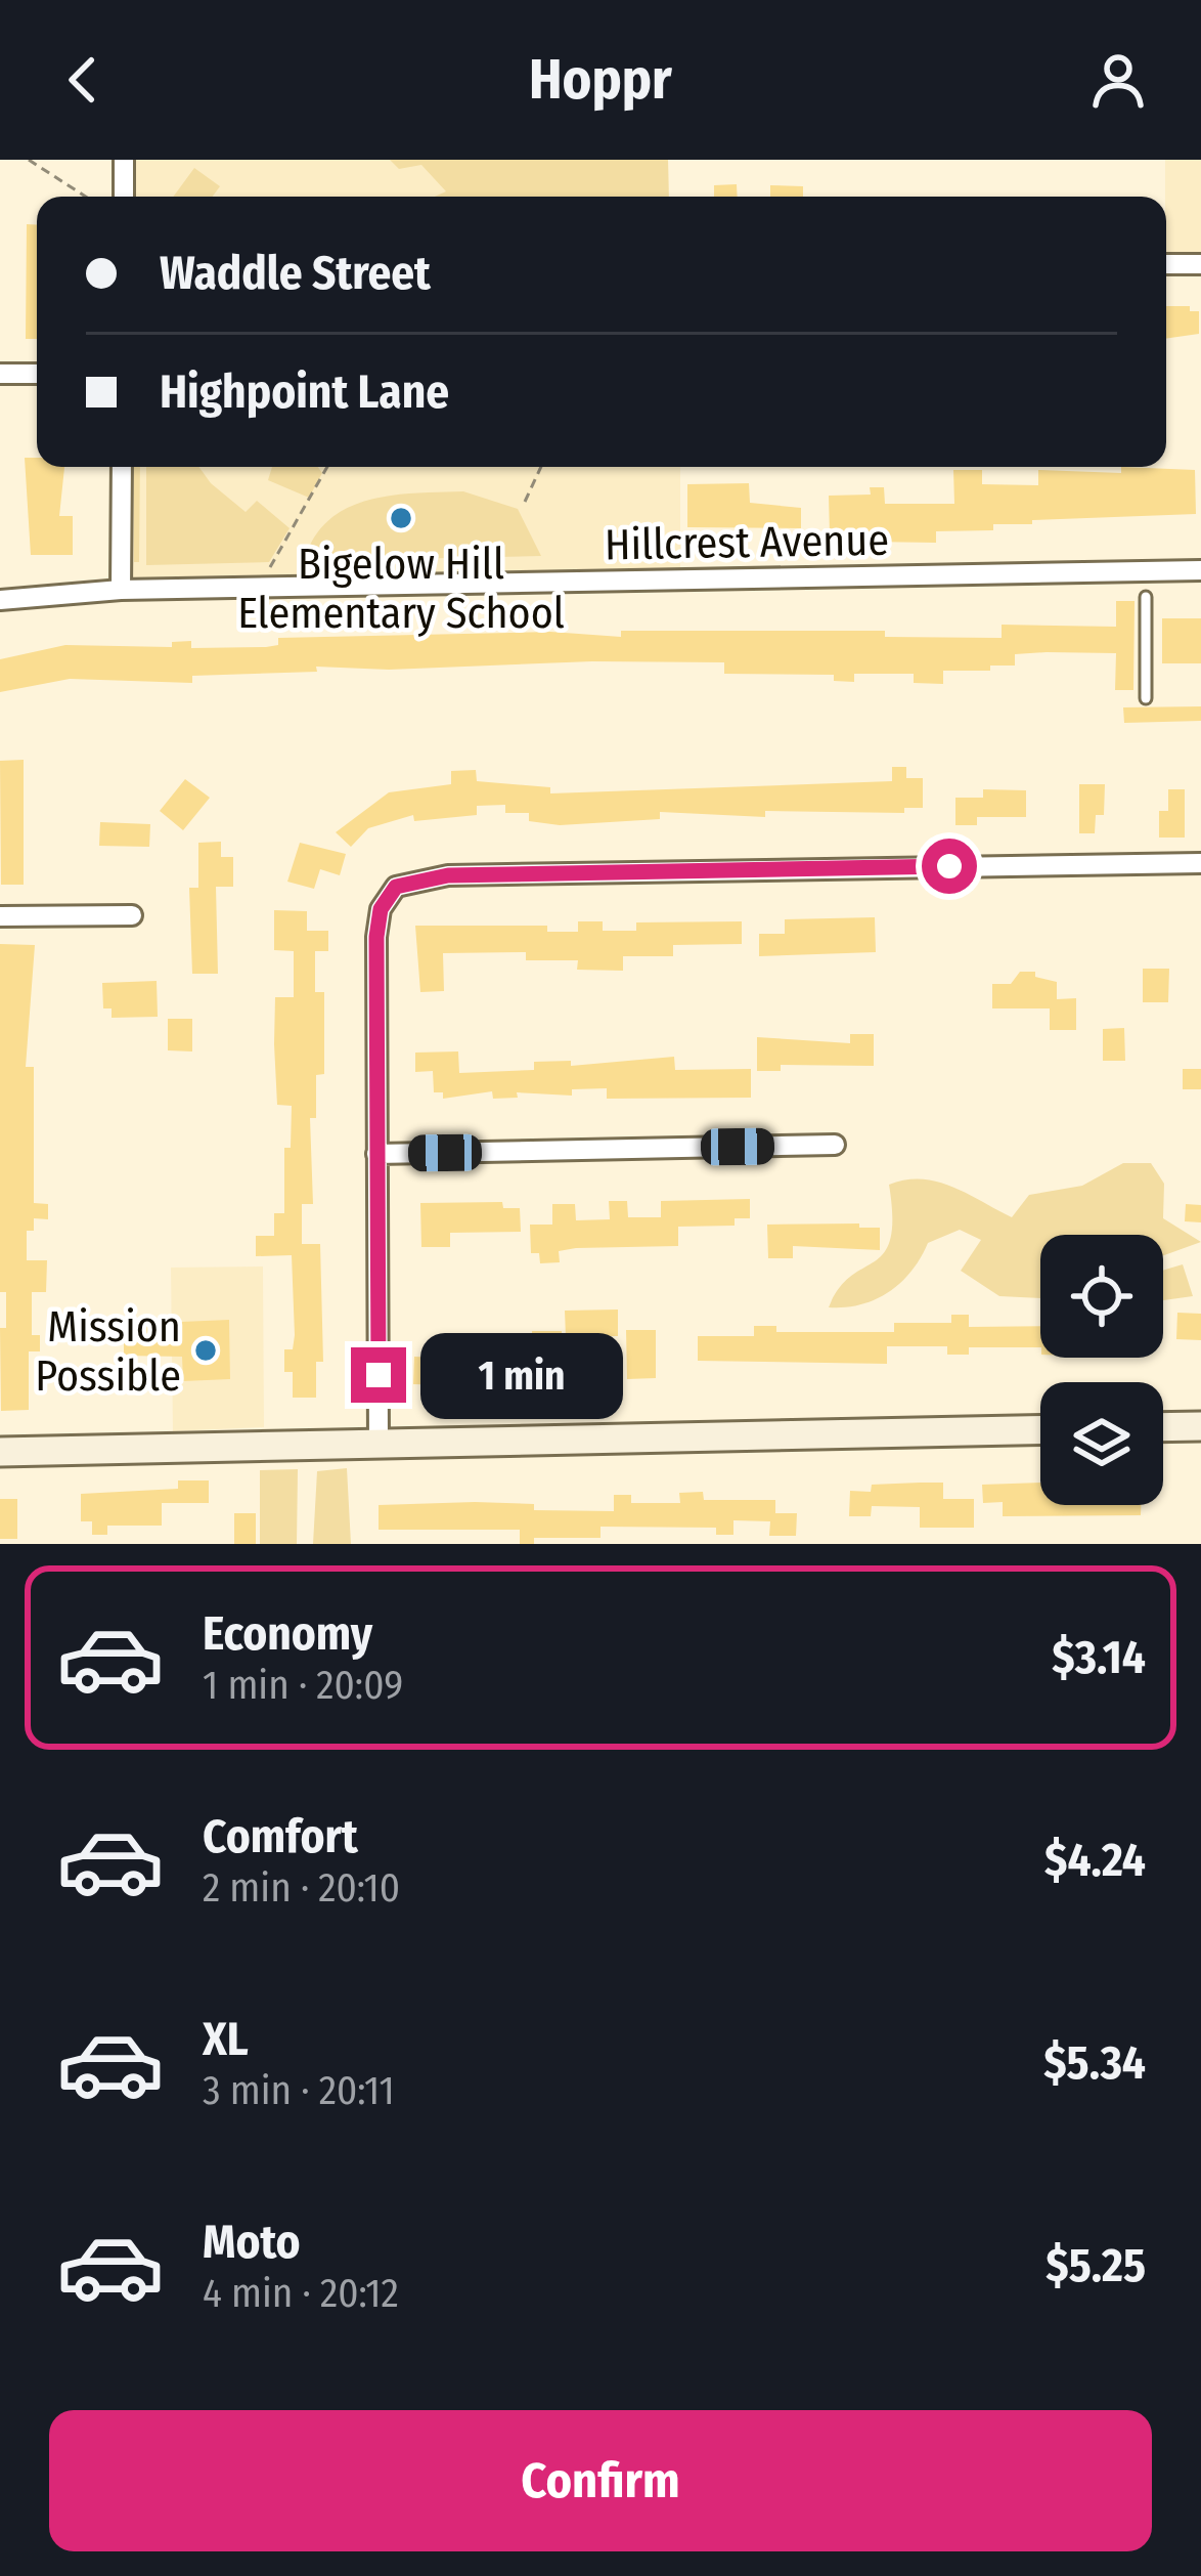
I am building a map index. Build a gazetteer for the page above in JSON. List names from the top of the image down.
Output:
{
  "streets": {
    "street": ["Hillcrest Avenue"]
  },
  "places": ["Bigelow Hill Elementary School", "Mission Possible"],
  "page": {
    "header": "Hoppr",
    "banner": ["Waddle Street", "Highpoint Lane"],
    "bubble": "1 min",
    "list": [
      {
        "name": "Economy",
        "note": "1 min · 20:09",
        "value": "$3.14"
      },
      {
        "name": "Comfort",
        "note": "2 min · 20:10",
        "value": "$4.24"
      },
      {
        "name": "XL",
        "note": "3 min · 20:11",
        "value": "$5.34"
      },
      {
        "name": "Moto",
        "note": "4 min · 20:12",
        "value": "$5.25"
      }
    ],
    "buttons": "Confirm"
  }
}
